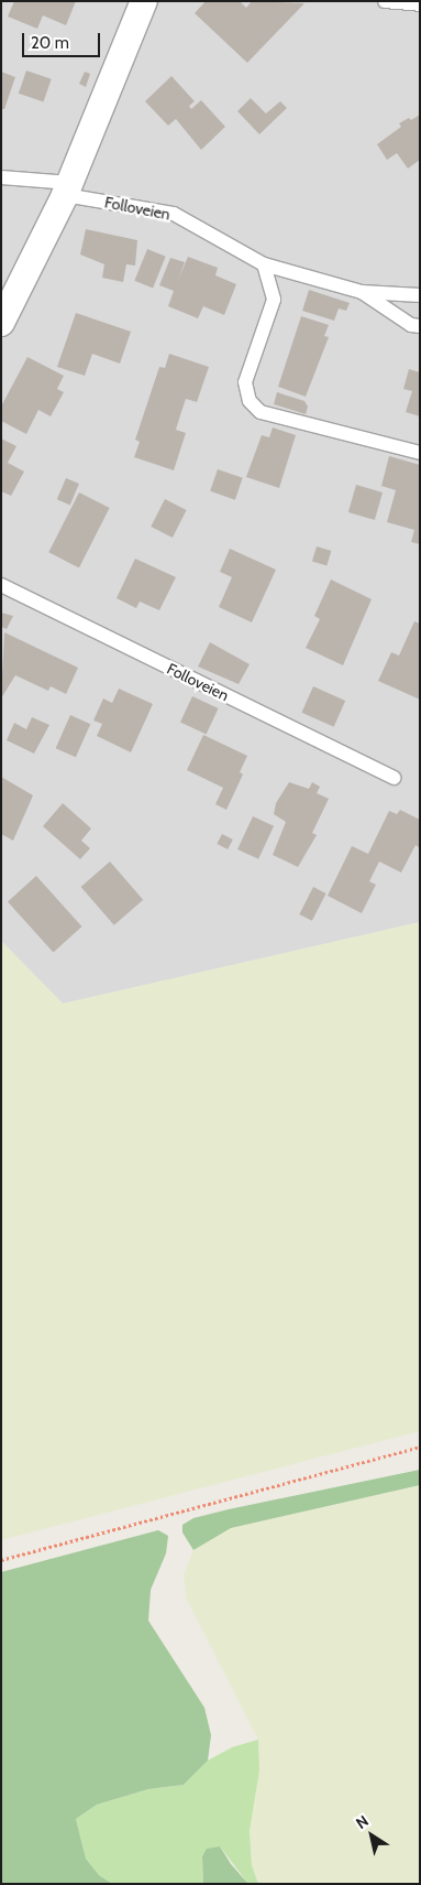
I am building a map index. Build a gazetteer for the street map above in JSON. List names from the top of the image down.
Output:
{
  "streets": {
    "lane": ["Folloveien"]
  },
  "scale_bar": "20 m",
  "north": "top left"
}
